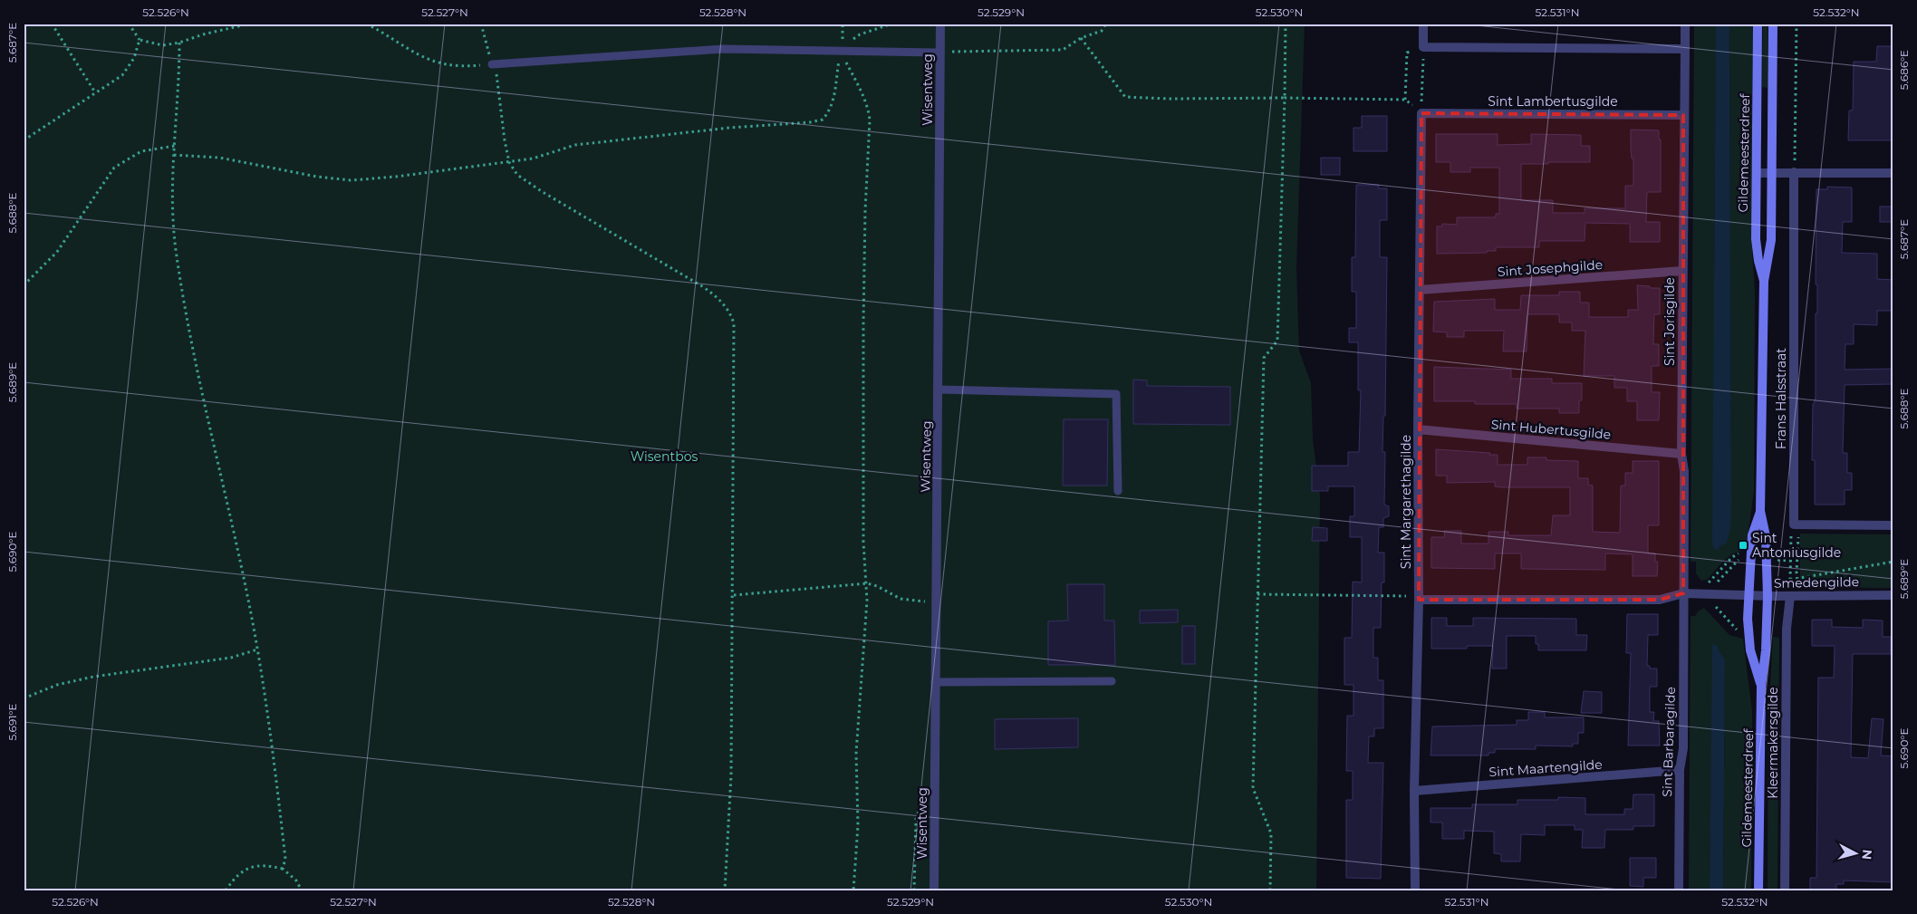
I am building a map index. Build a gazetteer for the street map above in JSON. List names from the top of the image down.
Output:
{
  "streets": {
    "street": [
      "Wisentweg",
      "Sint Lambertusgilde",
      "Gildemeesterdreef",
      "Sint Josephgilde",
      "Sint Jorisgilde",
      "Frans Halsstraat",
      "Sint Hubertusgilde",
      "Sint Margarethagilde",
      "Smedengilde",
      "Sint Barbaragilde",
      "Kleermakersgilde",
      "Sint Maartengilde"
    ]
  },
  "crossings": [
    ["Sint Lambertusgilde", "Sint Jorisgilde"],
    ["Sint Lambertusgilde", "Sint Margarethagilde"],
    ["Gildemeesterdreef", "Smedengilde"],
    ["Sint Josephgilde", "Sint Jorisgilde"],
    ["Sint Josephgilde", "Sint Margarethagilde"],
    ["Sint Jorisgilde", "Sint Hubertusgilde"],
    ["Sint Jorisgilde", "Sint Barbaragilde"],
    ["Sint Hubertusgilde", "Sint Margarethagilde"],
    ["Sint Margarethagilde", "Sint Maartengilde"],
    ["Smedengilde", "Kleermakersgilde"],
    ["Sint Barbaragilde", "Sint Maartengilde"]
  ],
  "parks": ["Wisentbos"],
  "places": {
    "transit": ["Sint Antoniusgilde"]
  },
  "north": "right",
  "coordinates": [
    "52.526°N",
    "52.527°N",
    "52.528°N",
    "52.529°N",
    "52.530°N",
    "52.531°N",
    "52.532°N",
    "5.687°E",
    "5.686°E",
    "5.688°E",
    "5.689°E",
    "5.690°E",
    "5.691°E"
  ]
}
